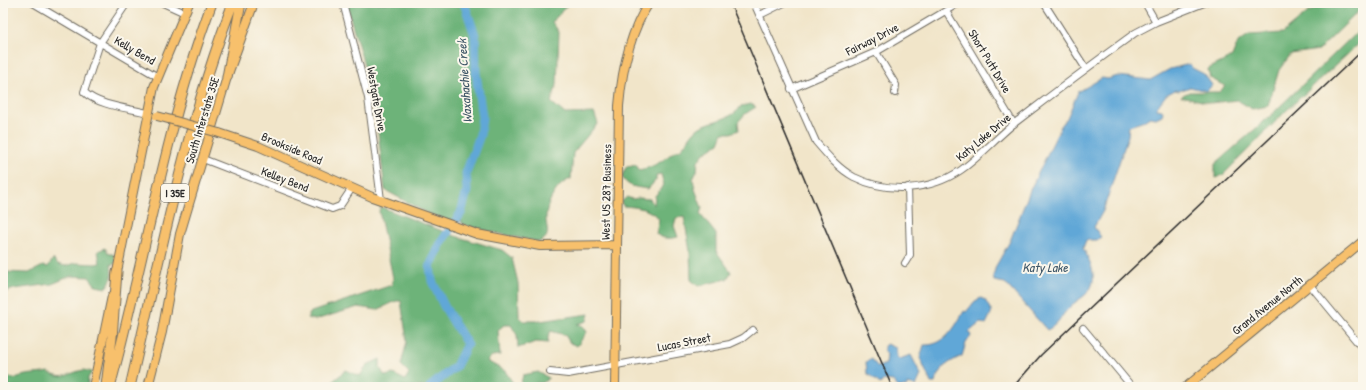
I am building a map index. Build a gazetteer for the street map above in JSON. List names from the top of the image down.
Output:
{
  "streets": {
    "highway": ["I 35E"],
    "main road": [
      "South Interstate 35E",
      "Brookside Road",
      "West US 287 Business",
      "Grand Avenue North"
    ],
    "street": [
      "Fairway Drive",
      "Kelly Bend",
      "Short Putt Drive",
      "Westgate Drive",
      "Katy Lake Drive",
      "Kelley Bend",
      "Lucas Street"
    ]
  },
  "crossings": [
    ["Fairway Drive", "Short Putt Drive"],
    ["Fairway Drive", "Katy Lake Drive"],
    ["Kelly Bend", "Brookside Road"],
    ["Short Putt Drive", "Katy Lake Drive"],
    ["Westgate Drive", "Brookside Road"],
    ["South Interstate 35E", "Kelley Bend"],
    ["Brookside Road", "Kelley Bend"],
    ["Brookside Road", "West US 287 Business"],
    ["West US 287 Business", "Lucas Street"]
  ],
  "water": ["Waxahachie Creek", "Katy Lake"]
}
